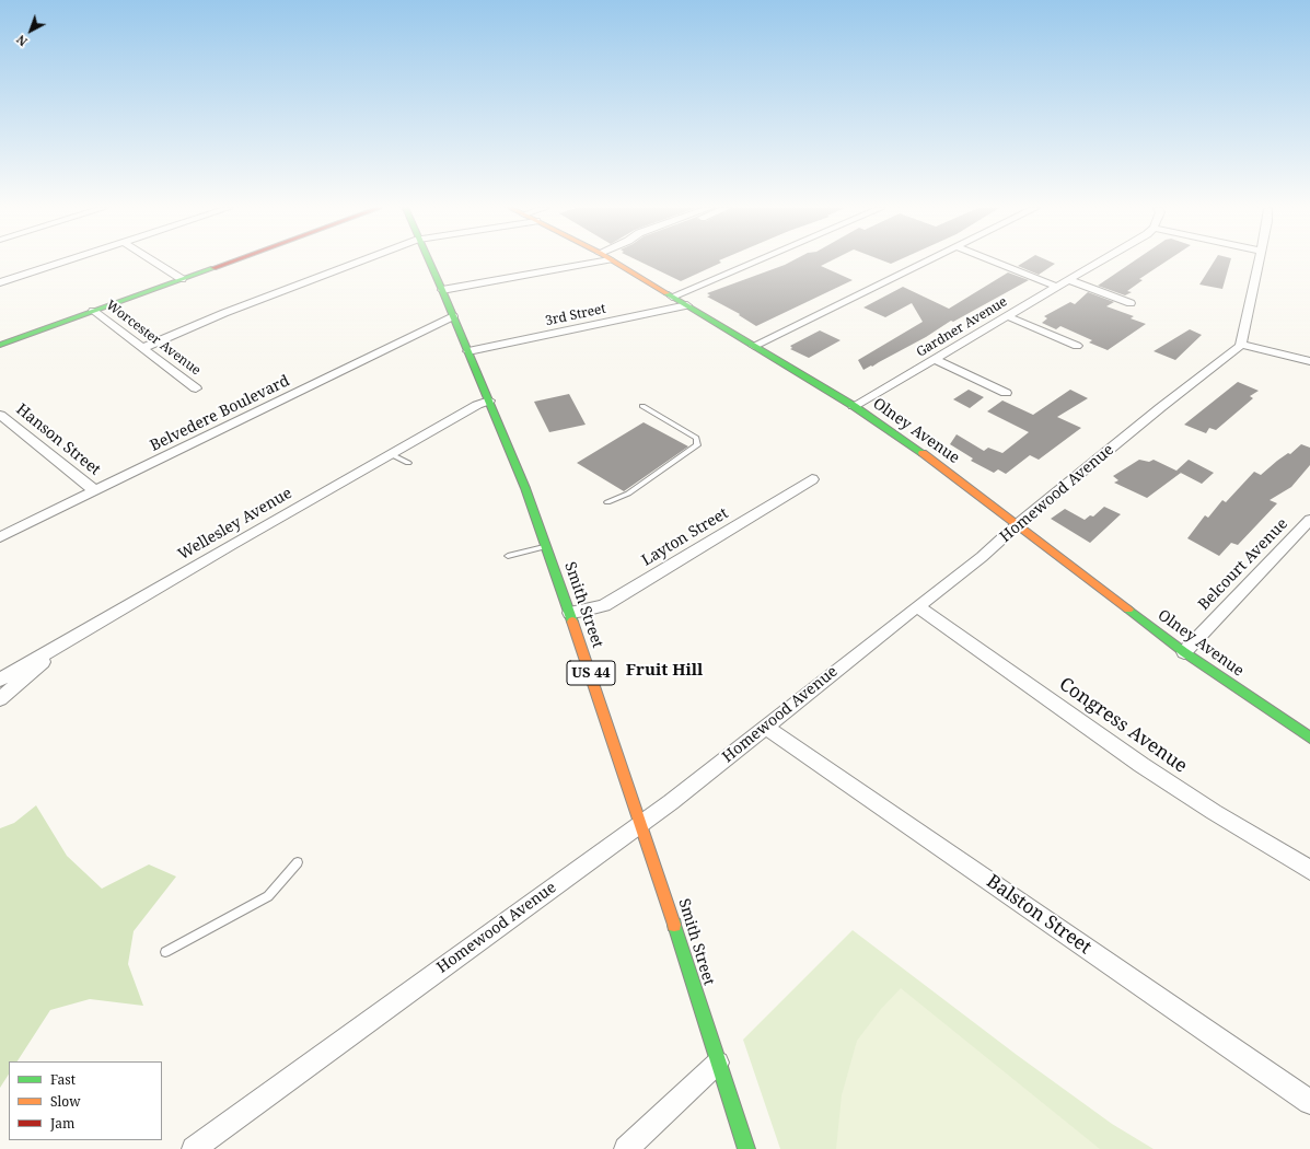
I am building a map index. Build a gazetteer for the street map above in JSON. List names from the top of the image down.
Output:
{
  "streets": {
    "main road": ["Olney Avenue", "Smith Street", "US 44"],
    "street": [
      "3rd Street",
      "Gardner Avenue",
      "Worcester Avenue",
      "Belvedere Boulevard",
      "Hanson Street",
      "Homewood Avenue",
      "Wellesley Avenue",
      "Layton Street",
      "Belcourt Avenue",
      "Congress Avenue",
      "Balston Street"
    ]
  },
  "crossings": [
    ["3rd Street", "Olney Avenue"],
    ["3rd Street", "Smith Street"],
    ["Gardner Avenue", "Olney Avenue"],
    ["Belvedere Boulevard", "Hanson Street"],
    ["Belvedere Boulevard", "Smith Street"],
    ["Olney Avenue", "Homewood Avenue"],
    ["Olney Avenue", "Belcourt Avenue"],
    ["Homewood Avenue", "Smith Street"],
    ["Homewood Avenue", "Congress Avenue"],
    ["Homewood Avenue", "Balston Street"],
    ["Wellesley Avenue", "Smith Street"],
    ["Layton Street", "Smith Street"]
  ],
  "districts": ["Fruit Hill"],
  "legend": ["Fast", "Slow", "Jam"],
  "north": "bottom left"
}
